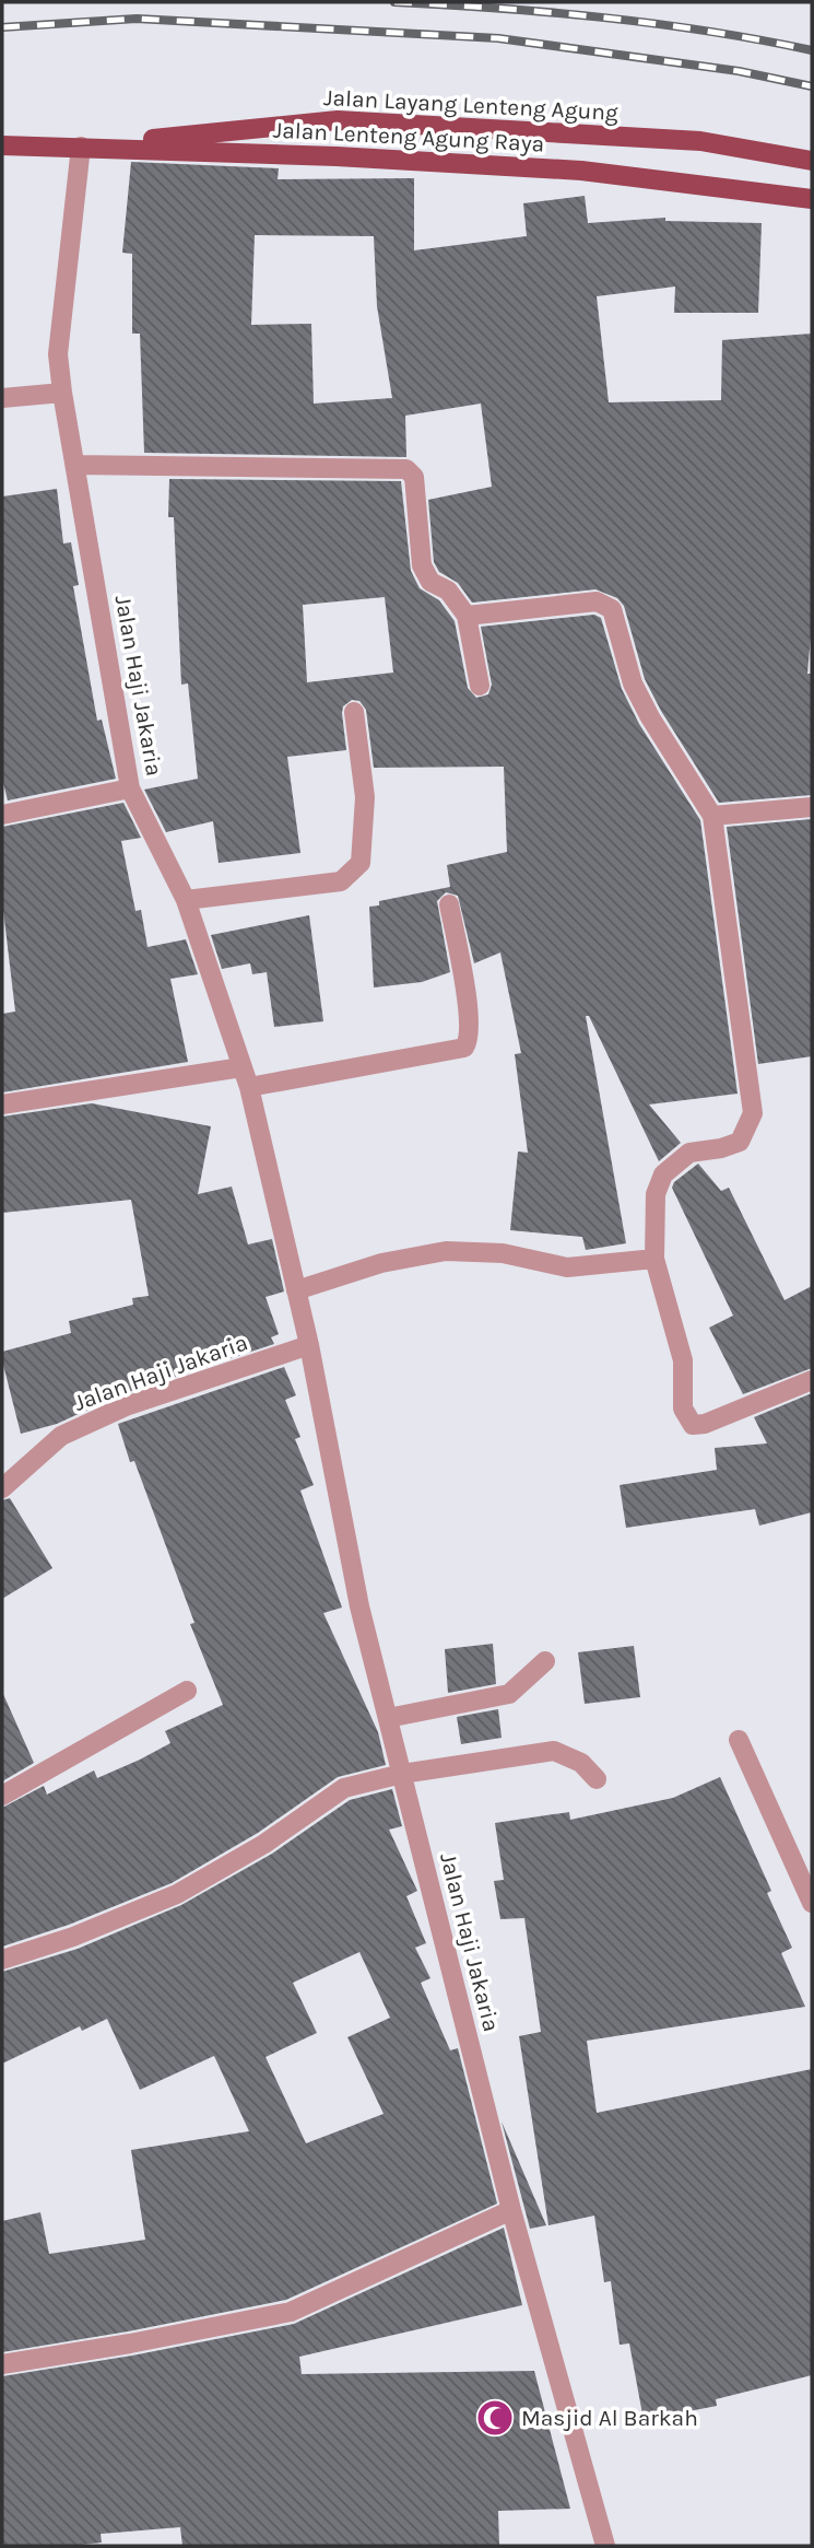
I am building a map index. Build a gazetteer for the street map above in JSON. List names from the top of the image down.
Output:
{
  "streets": {
    "main road": ["Jalan Layang Lenteng Agung", "Jalan Lenteng Agung Raya"],
    "street": ["Jalan Haji Jakaria"]
  },
  "crossings": [
    ["Jalan Layang Lenteng Agung", "Jalan Lenteng Agung Raya"],
    ["Jalan Layang Lenteng Agung", "Jalan Haji Jakaria"],
    ["Jalan Lenteng Agung Raya", "Jalan Haji Jakaria"]
  ],
  "places": {
    "mosque": ["Masjid Al Barkah"]
  }
}
